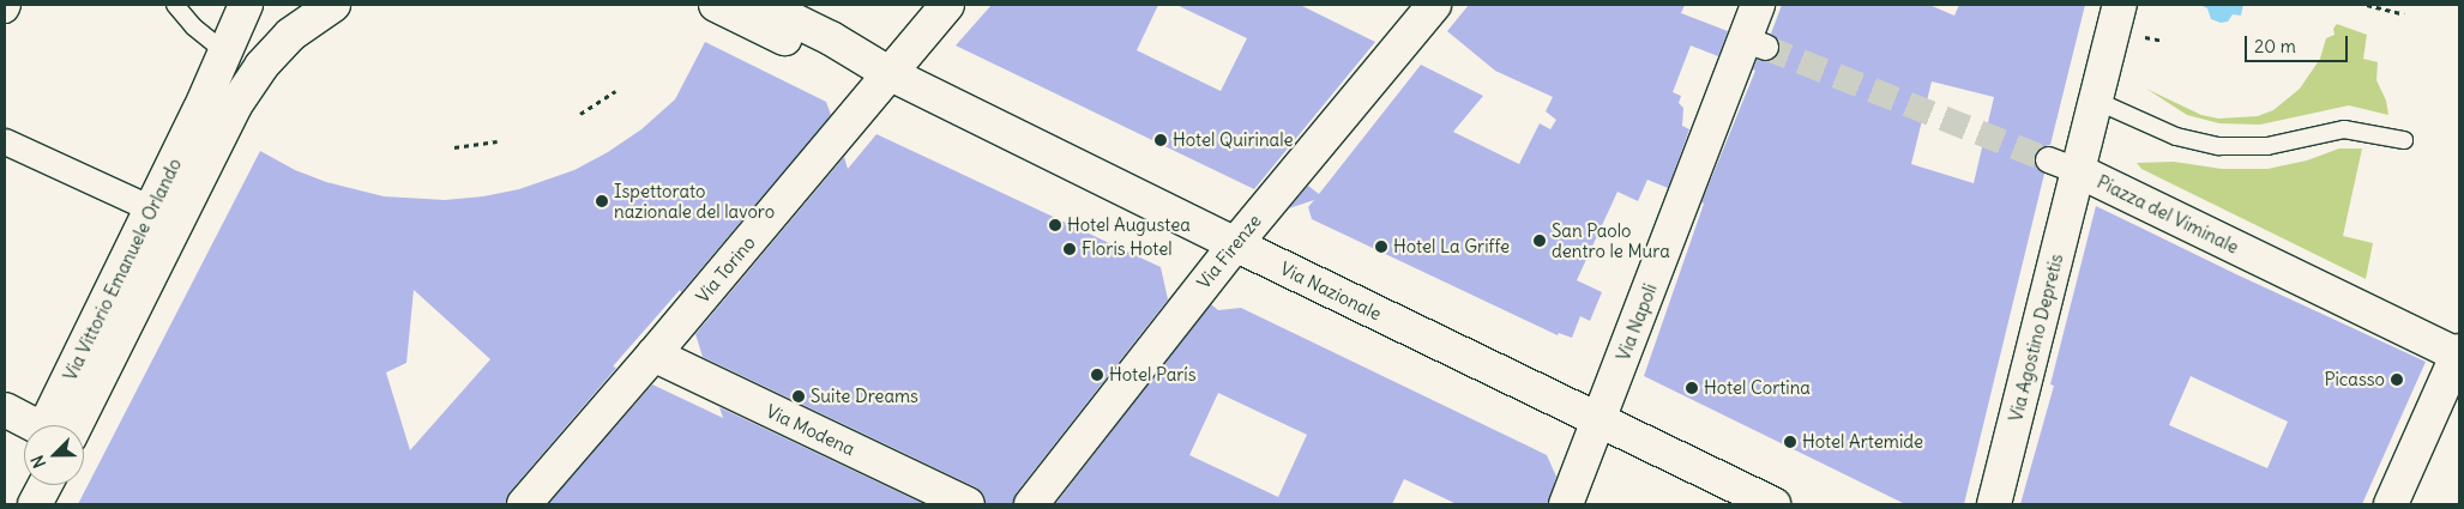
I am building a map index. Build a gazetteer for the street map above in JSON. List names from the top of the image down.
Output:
{
  "streets": {
    "street": [
      "Piazza del Viminale",
      "Via Firenze",
      "Via Vittorio Emanuele Orlando",
      "Via Torino",
      "Via Nazionale",
      "Via Napoli",
      "Via Agostino Depretis",
      "Via Modena"
    ]
  },
  "crossings": [
    ["Piazza del Viminale", "Via Agostino Depretis"],
    ["Via Firenze", "Via Nazionale"],
    ["Via Torino", "Via Nazionale"],
    ["Via Torino", "Via Modena"],
    ["Via Nazionale", "Via Napoli"]
  ],
  "places": [
    "Hotel Quirinale",
    "Ispettorato nazionale del lavoro",
    "Hotel Augustea",
    "San Paolo dentro le Mura",
    "Hotel La Griffe",
    "Floris Hotel",
    "Hotel París",
    "Picasso",
    "Hotel Cortina",
    "Suite Dreams",
    "Hotel Artemide"
  ],
  "scale_bar": "20 m",
  "north": "bottom left"
}
